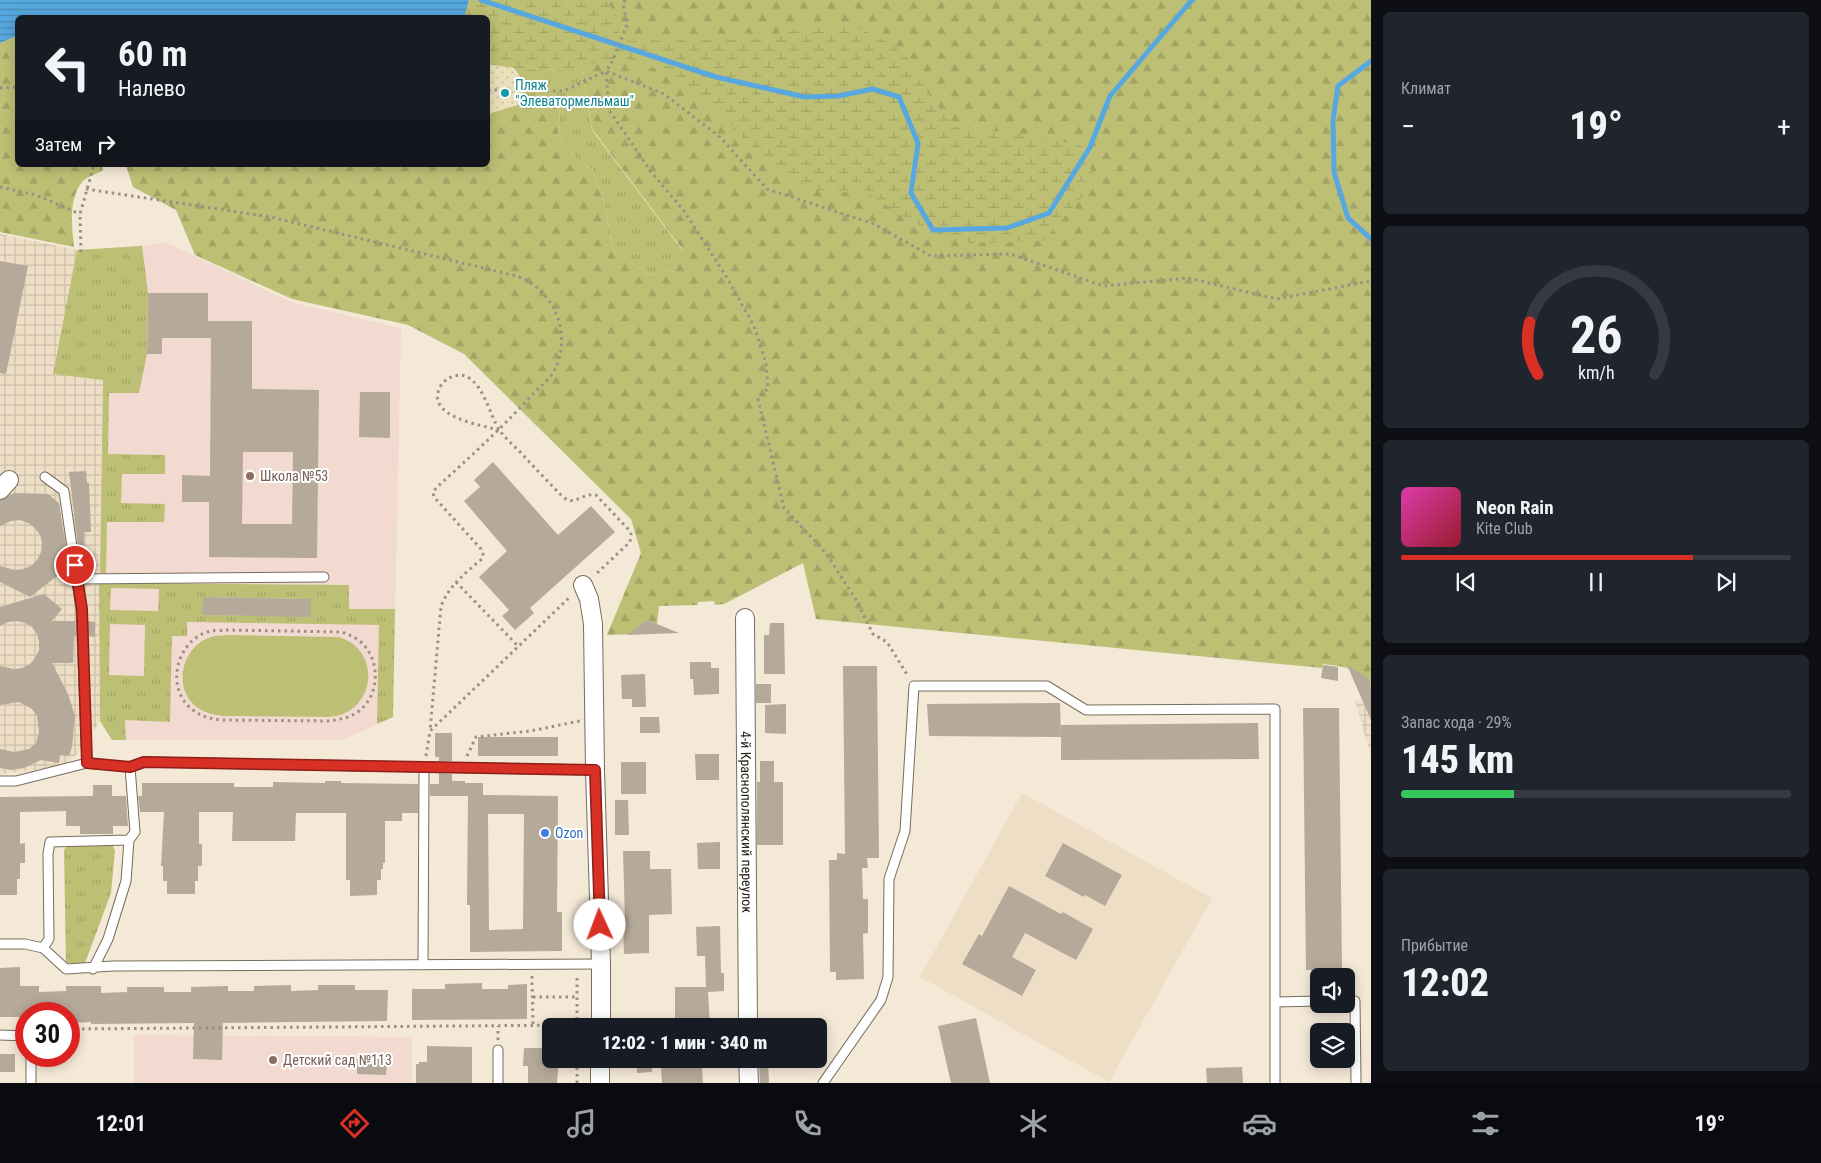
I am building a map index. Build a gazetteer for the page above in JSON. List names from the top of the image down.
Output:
{
  "streets": {
    "street": ["4-й Краснополянский переулок"]
  },
  "places": [
    "Пляж \"Элеватормельмаш\"",
    "Школа №53",
    "Ozon",
    "Детский сад №113"
  ],
  "page": {
    "tile": [
      "Климат",
      ["Запас хода · 29%", "145 km"],
      ["Прибытие", "12:02"]
    ],
    "turn": ["60 m", "Налево"],
    "heat": ["−", "19°", "+"],
    "then": "Затем",
    "song": ["Neon Rain", "Kite Club"],
    "limit": "30",
    "trip": "12:02 · 1 мин · 340 m",
    "tabs": ["12:01", "19°"],
    "gauge": ["26", "km/h"]
  }
}
